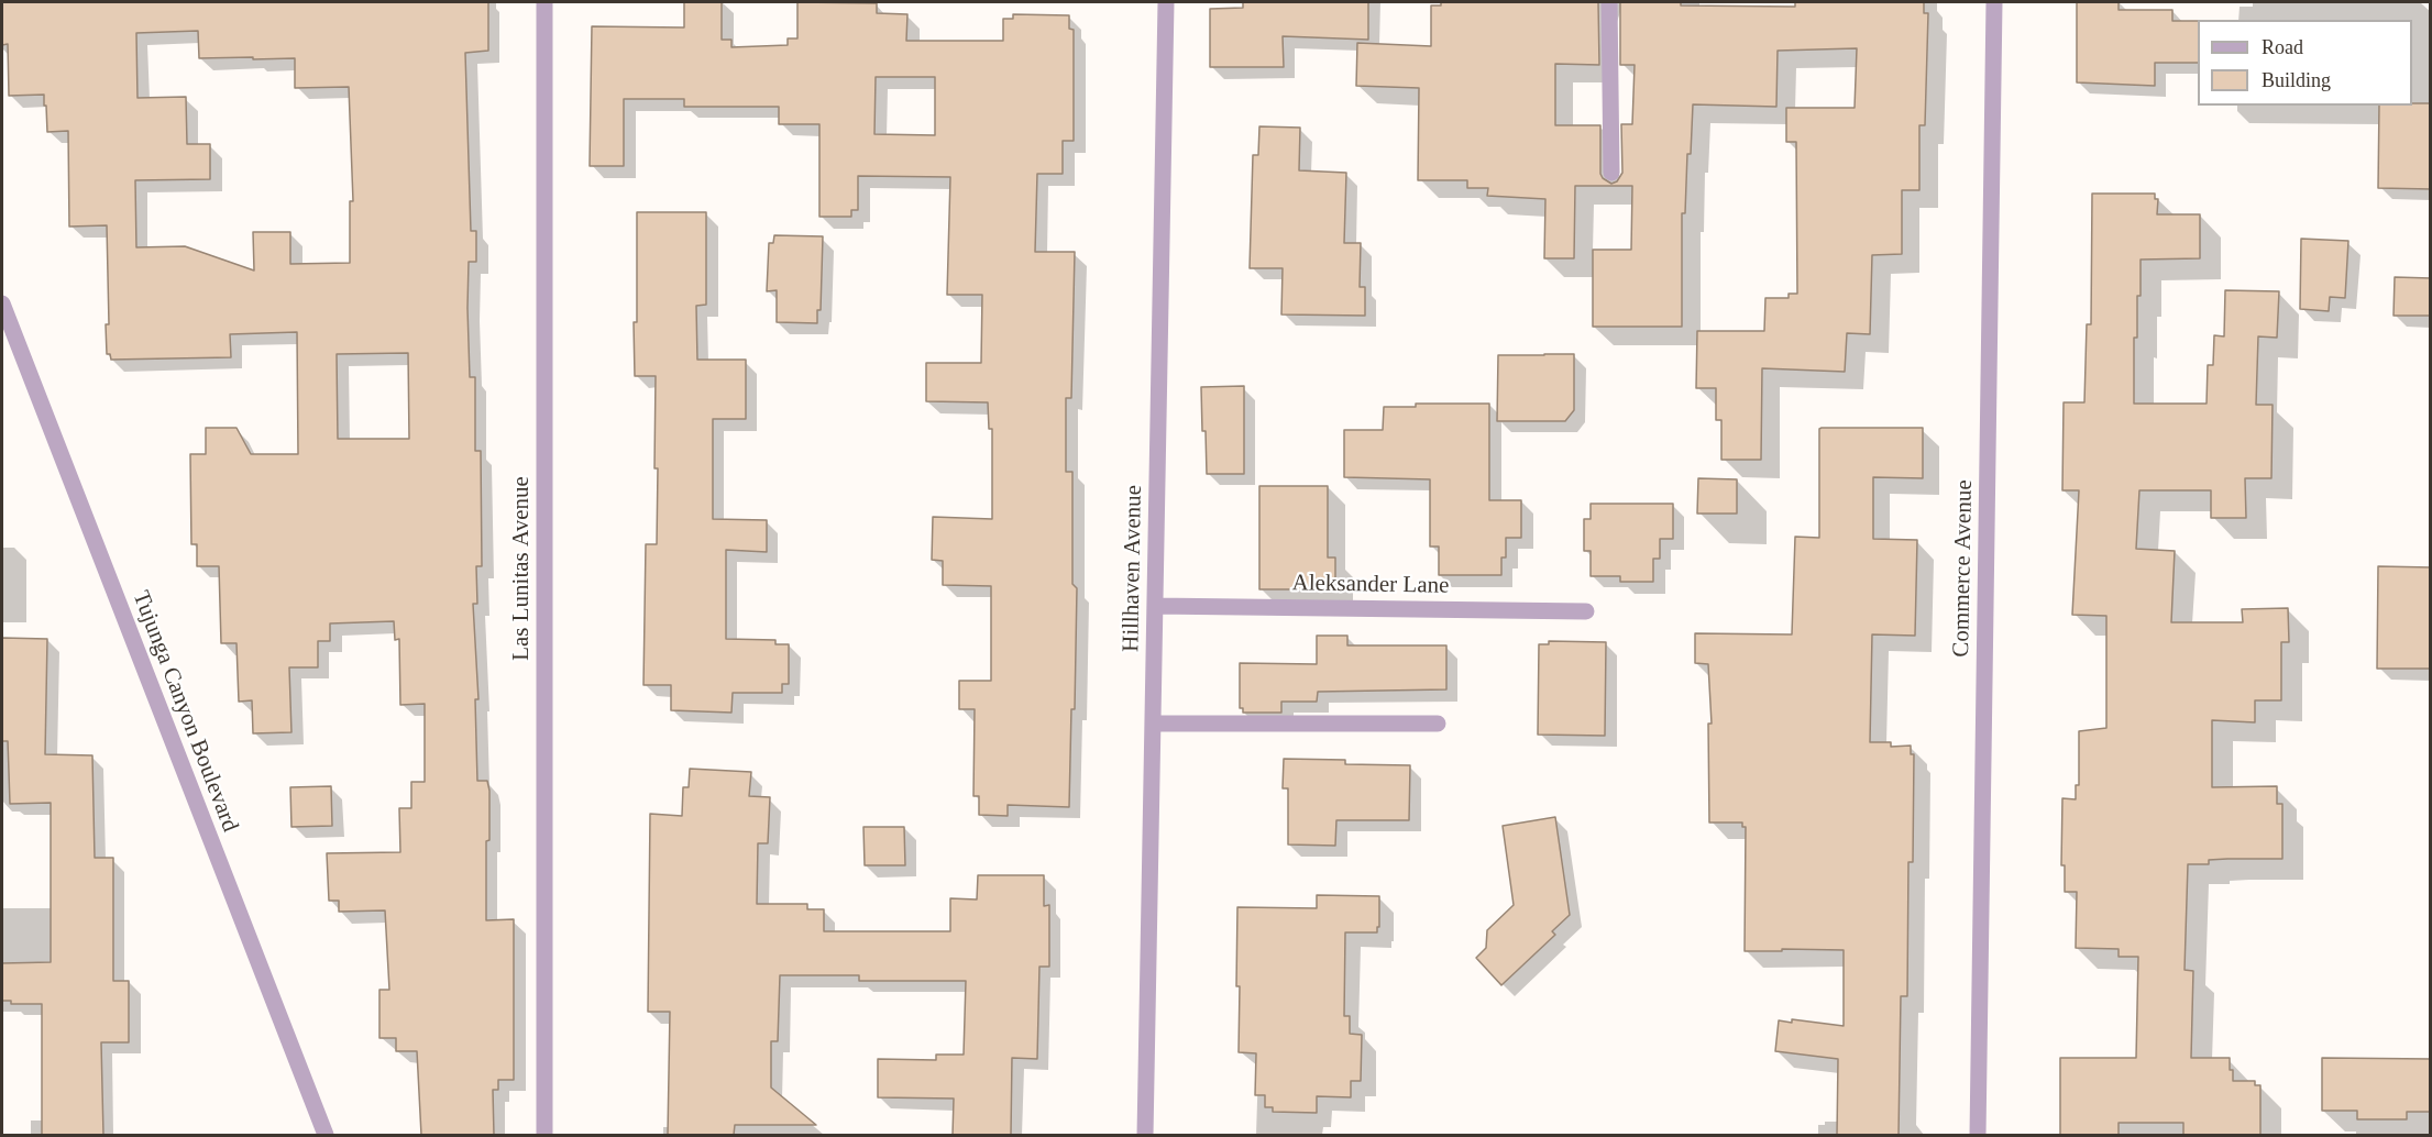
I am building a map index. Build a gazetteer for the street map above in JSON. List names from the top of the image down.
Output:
{
  "streets": {
    "street": [
      "Las Lunitas Avenue",
      "Hillhaven Avenue",
      "Commerce Avenue",
      "Aleksander Lane",
      "Tujunga Canyon Boulevard"
    ]
  },
  "crossings": [
    ["Hillhaven Avenue", "Aleksander Lane"]
  ],
  "legend": ["Road", "Building"]
}
